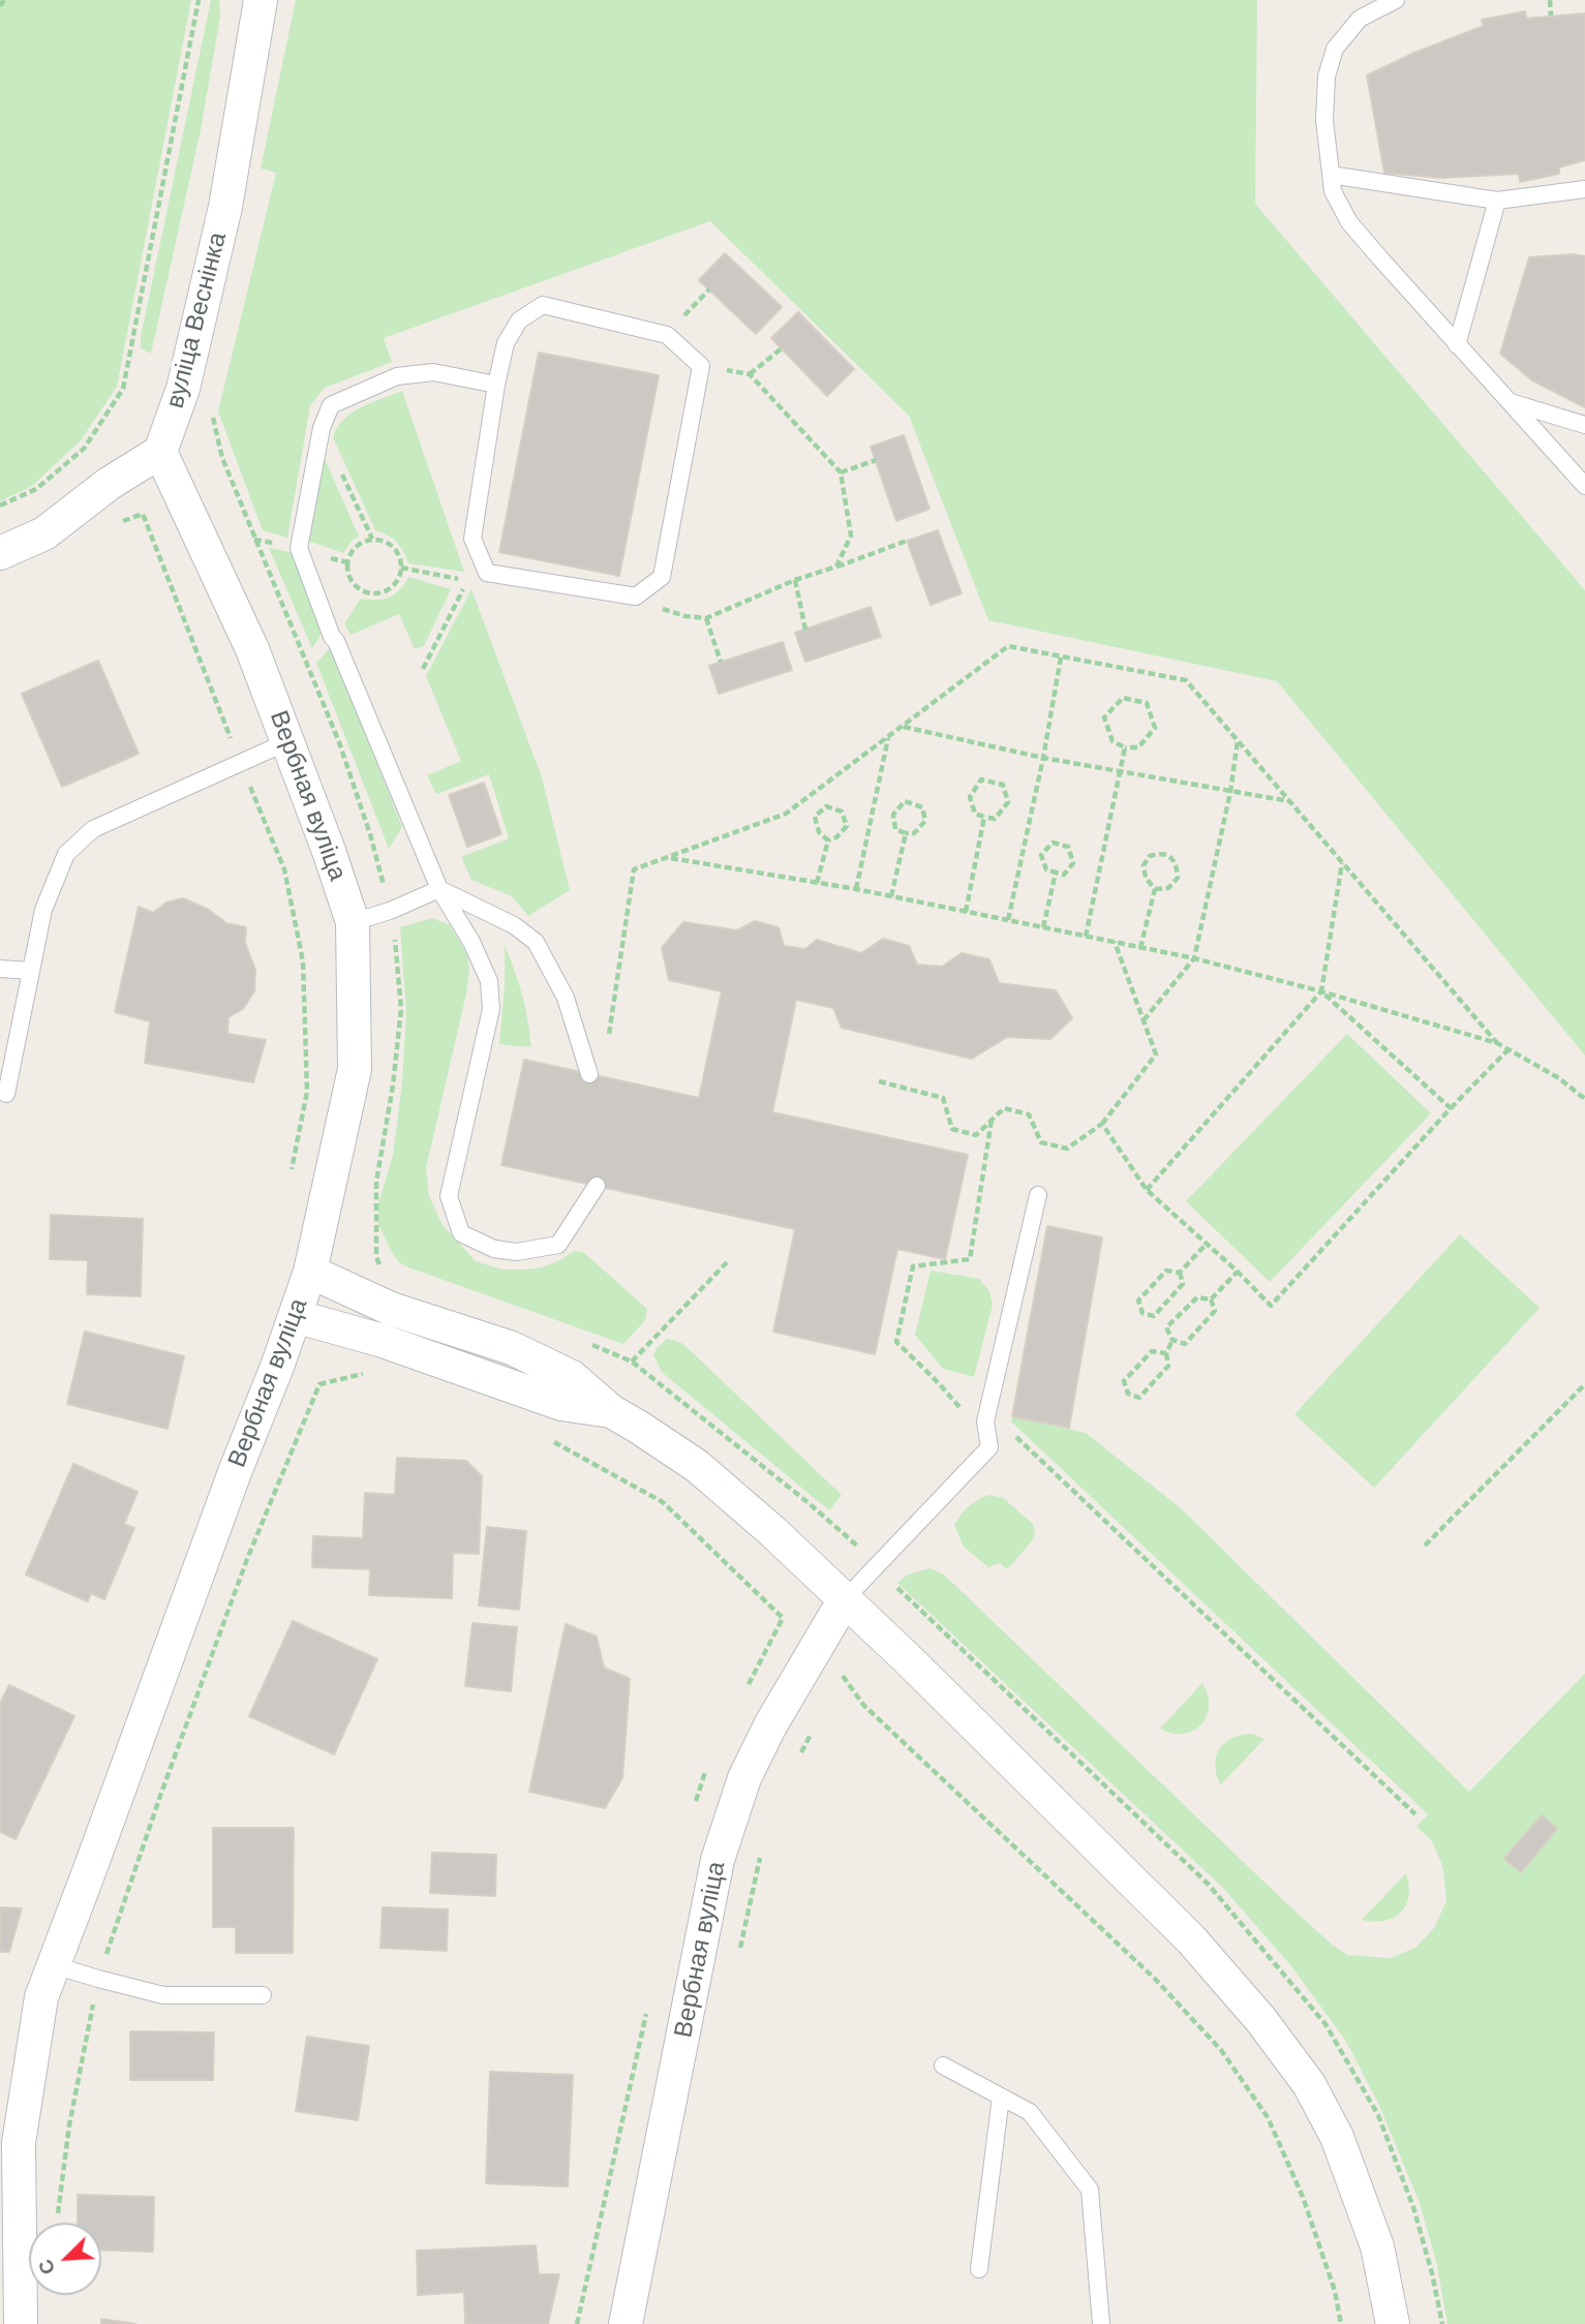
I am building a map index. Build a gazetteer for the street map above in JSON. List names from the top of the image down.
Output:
{
  "streets": {
    "street": ["вуліца Веснінка", "Вербная вуліца"]
  },
  "crossings": [
    ["вуліца Веснінка", "Вербная вуліца"]
  ],
  "north": "bottom left"
}
